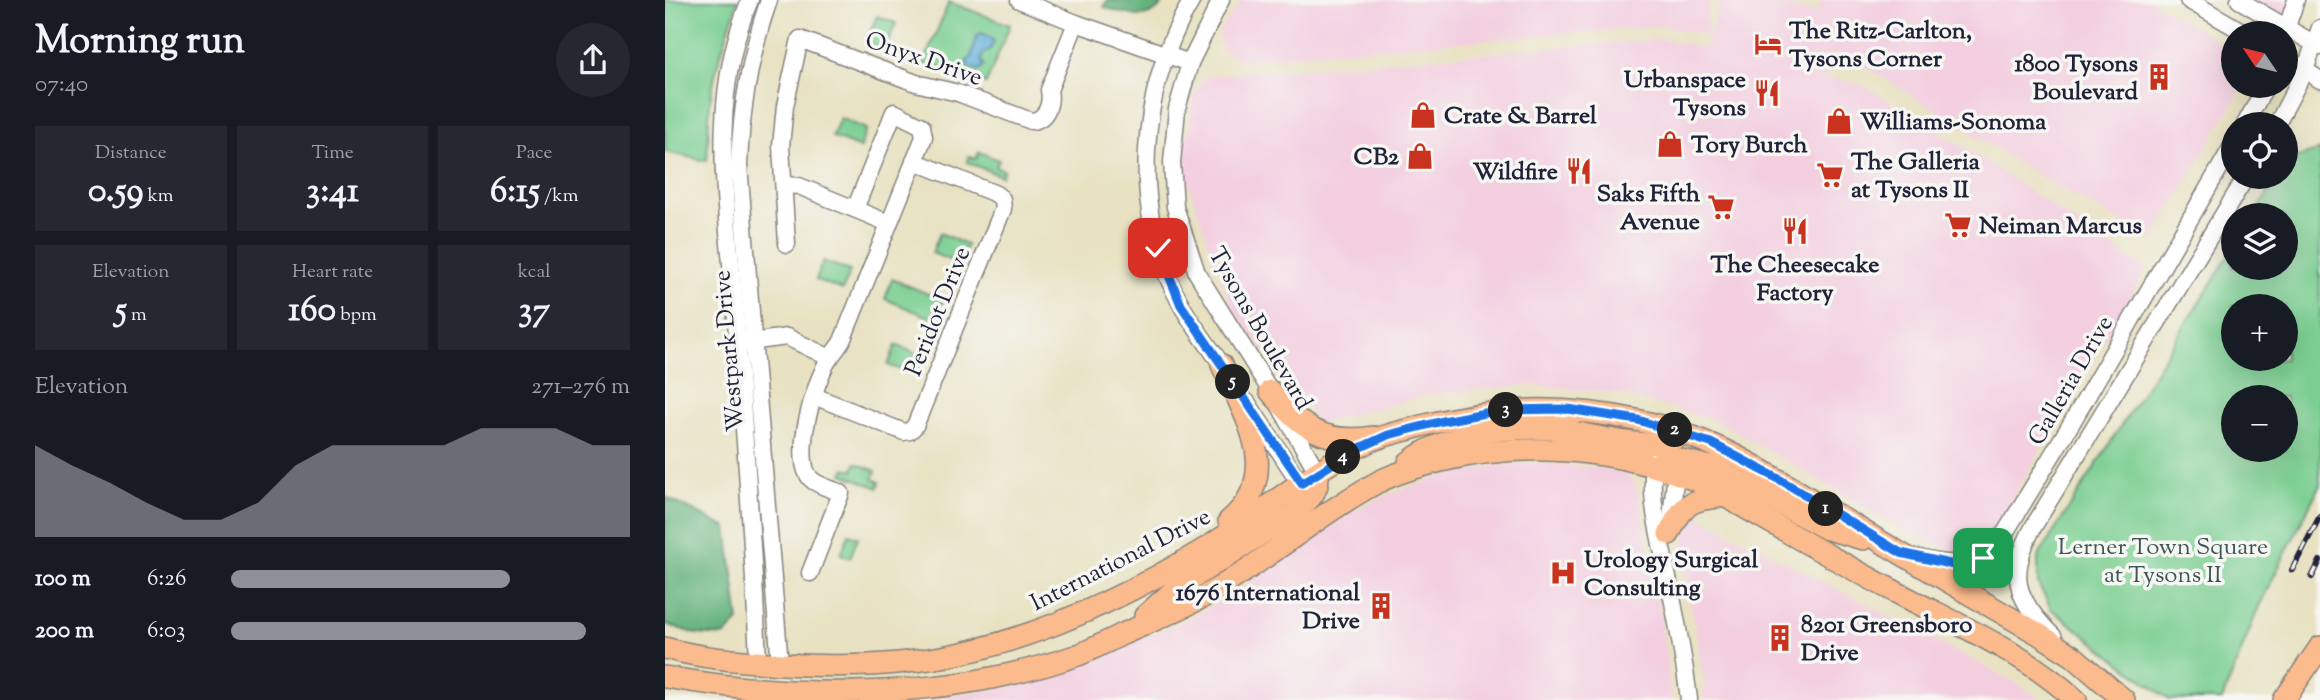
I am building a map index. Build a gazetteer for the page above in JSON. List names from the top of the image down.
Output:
{
  "streets": {
    "main road": ["Westpark Drive", "International Drive"],
    "street": [
      "Onyx Drive",
      "Peridot Drive",
      "Tysons Boulevard",
      "Galleria Drive"
    ]
  },
  "crossings": [
    ["Tysons Boulevard", "International Drive"],
    ["Westpark Drive", "International Drive"],
    ["Galleria Drive", "International Drive"]
  ],
  "parks": ["Lerner Town Square at Tysons II"],
  "places": {
    "hotel": ["The Ritz-Carlton, Tysons Corner"],
    "building": ["1800 Tysons Boulevard", "1676 International Drive", "8201 Greensboro Drive"],
    "restaurant": ["Urbanspace Tysons", "Wildfire", "The Cheesecake Factory"],
    "shop": [
      "Crate & Barrel",
      "Williams-Sonoma",
      "Tory Burch",
      "CB2"
    ],
    "supermarket": ["The Galleria at Tysons II", "Saks Fifth Avenue", "Neiman Marcus"],
    "hospital": ["Urology Surgical Consulting"]
  },
  "north": "top left",
  "page": {
    "heading": ["Morning run", "07:40"],
    "map_buttons": ["+", "−"],
    "stats": [
      ["Distance", "0.59 km"],
      ["Time", "3:41"],
      ["Pace", "6:15 /km"],
      ["Elevation", "5 m"],
      ["Heart rate", "160 bpm"],
      ["kcal", "37"]
    ],
    "chart": ["Elevation", "271–276 m"],
    "pins": [
      "5",
      "3",
      "2",
      "4",
      "1"
    ],
    "list": [
      {
        "name": "100 m",
        "note": "6:26"
      },
      {
        "name": "200 m",
        "note": "6:03"
      }
    ]
  }
}
